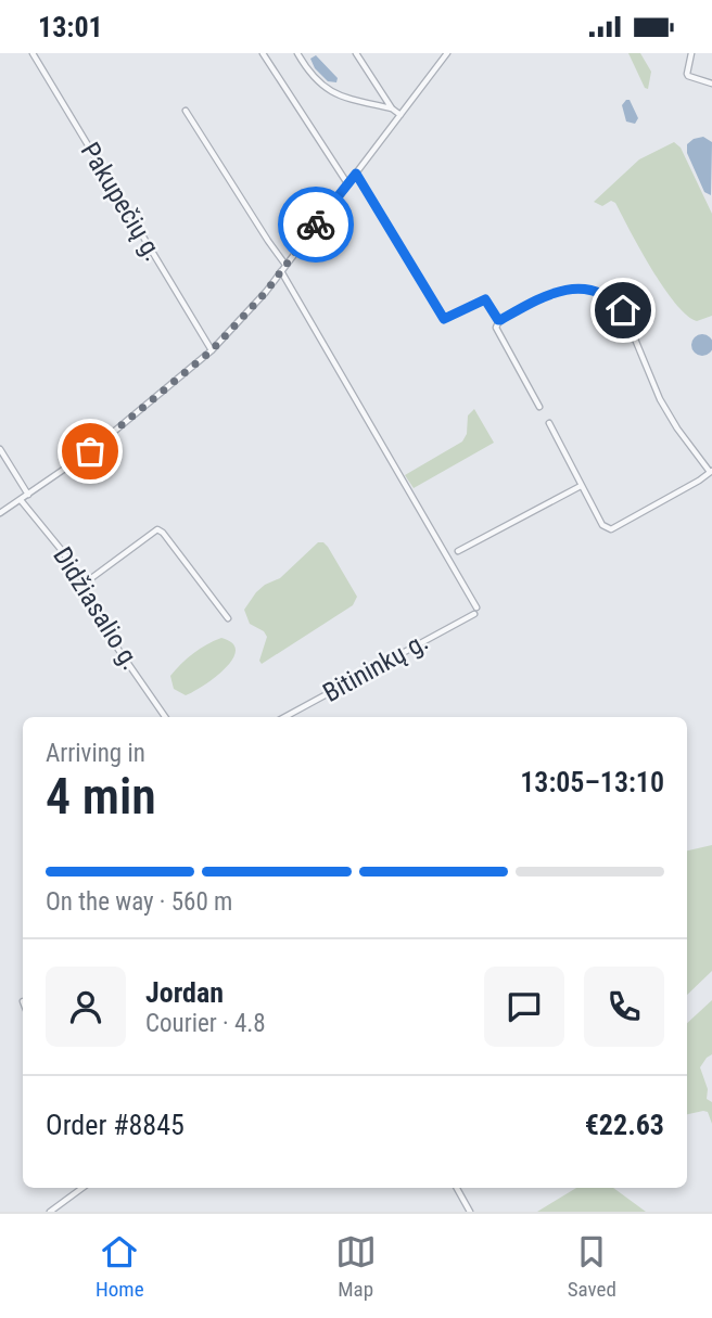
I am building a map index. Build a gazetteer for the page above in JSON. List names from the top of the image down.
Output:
{
  "streets": {
    "street": ["Pakupečių g.", "Didžiasalio g.", "Bitininkų g."]
  },
  "page": {
    "status": "13:01",
    "heading": ["4 min", "Arriving in", "13:05–13:10"],
    "panel": [
      "Jordan",
      "Courier · 4.8",
      "Order #8845",
      "€22.63"
    ],
    "bar": "On the way · 560 m",
    "tabs": ["Home", "Map", "Saved"]
  }
}
